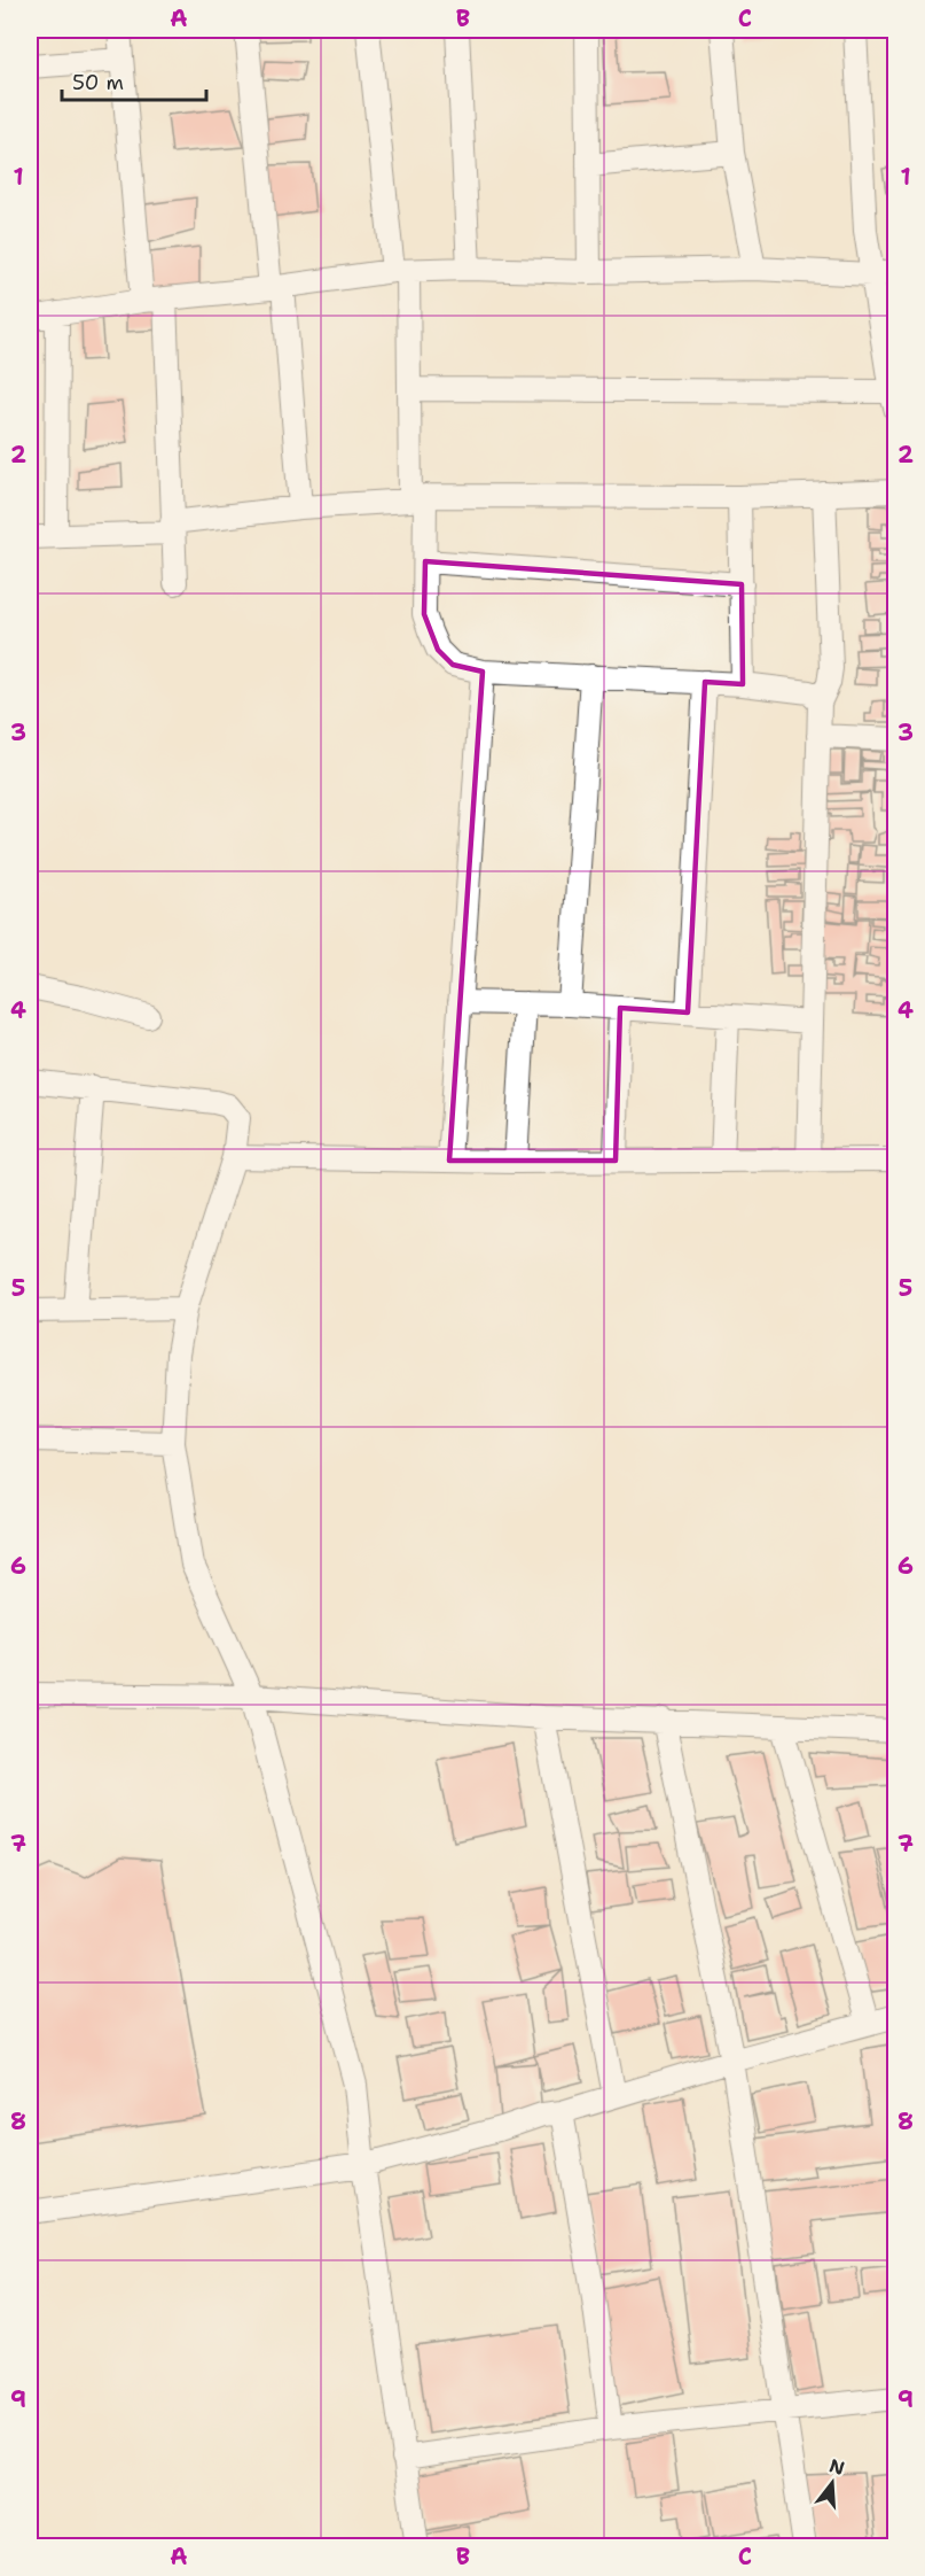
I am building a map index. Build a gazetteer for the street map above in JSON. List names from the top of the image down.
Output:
{
  "scale_bar": "50 m",
  "north": "top",
  "grid": {
    "columns": ["A", "B", "C"],
    "rows": [
      "1",
      "2",
      "3",
      "4",
      "5",
      "6",
      "7",
      "8",
      "9"
    ]
  }
}
